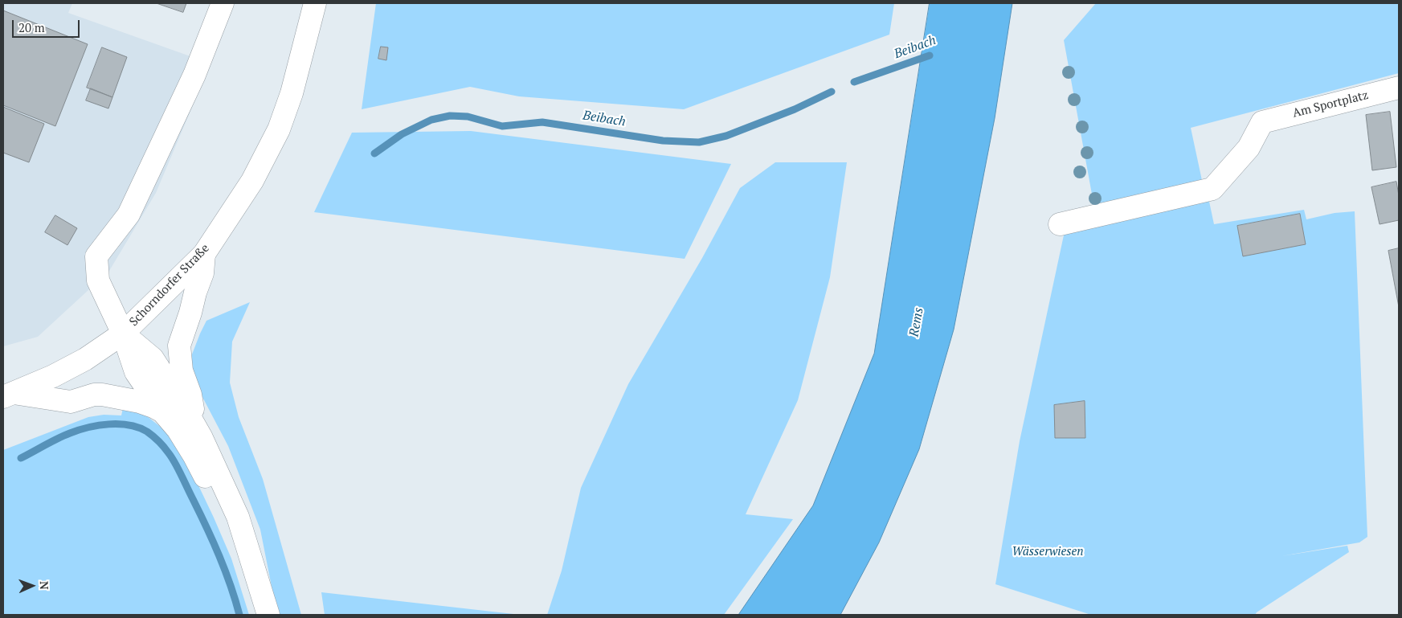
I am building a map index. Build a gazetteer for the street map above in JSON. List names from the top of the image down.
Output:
{
  "streets": {
    "main road": ["Am Sportplatz", "Schorndorfer Straße"]
  },
  "water": ["Beibach", "Rems"],
  "parks": ["Wässerwiesen"],
  "scale_bar": "20 m",
  "north": "right"
}
